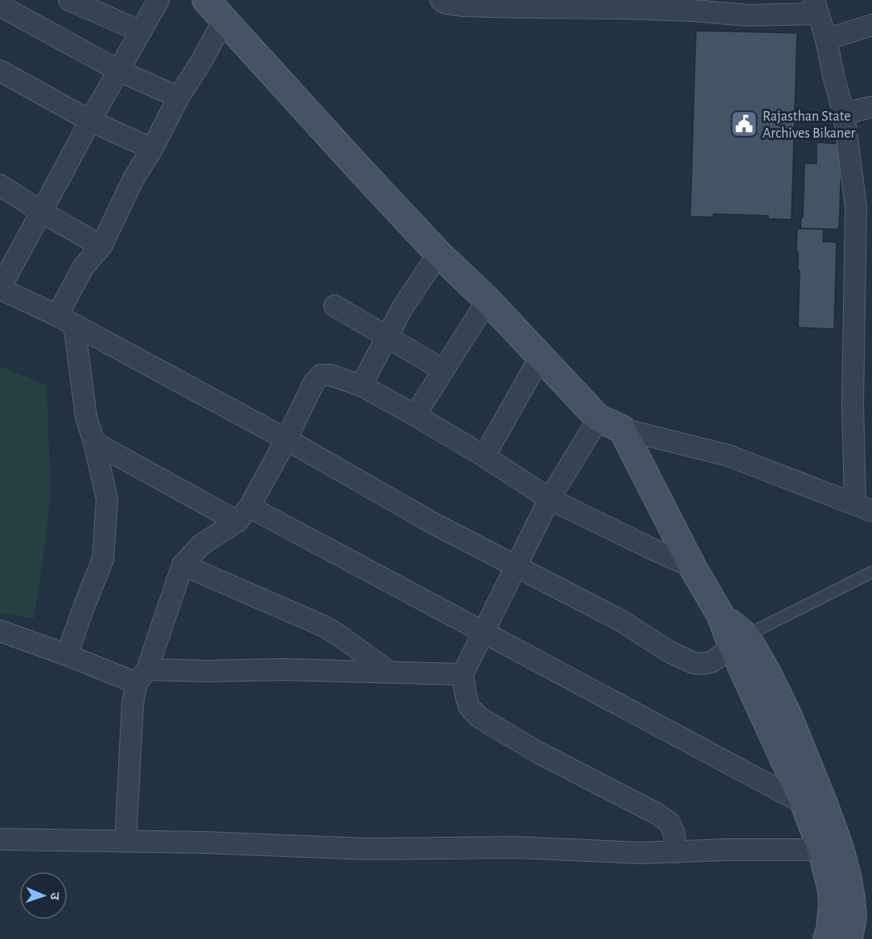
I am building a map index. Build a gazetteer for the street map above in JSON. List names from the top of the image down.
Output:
{
  "places": {
    "public building": ["Rajasthan State Archives Bikaner"]
  },
  "north": "right"
}
